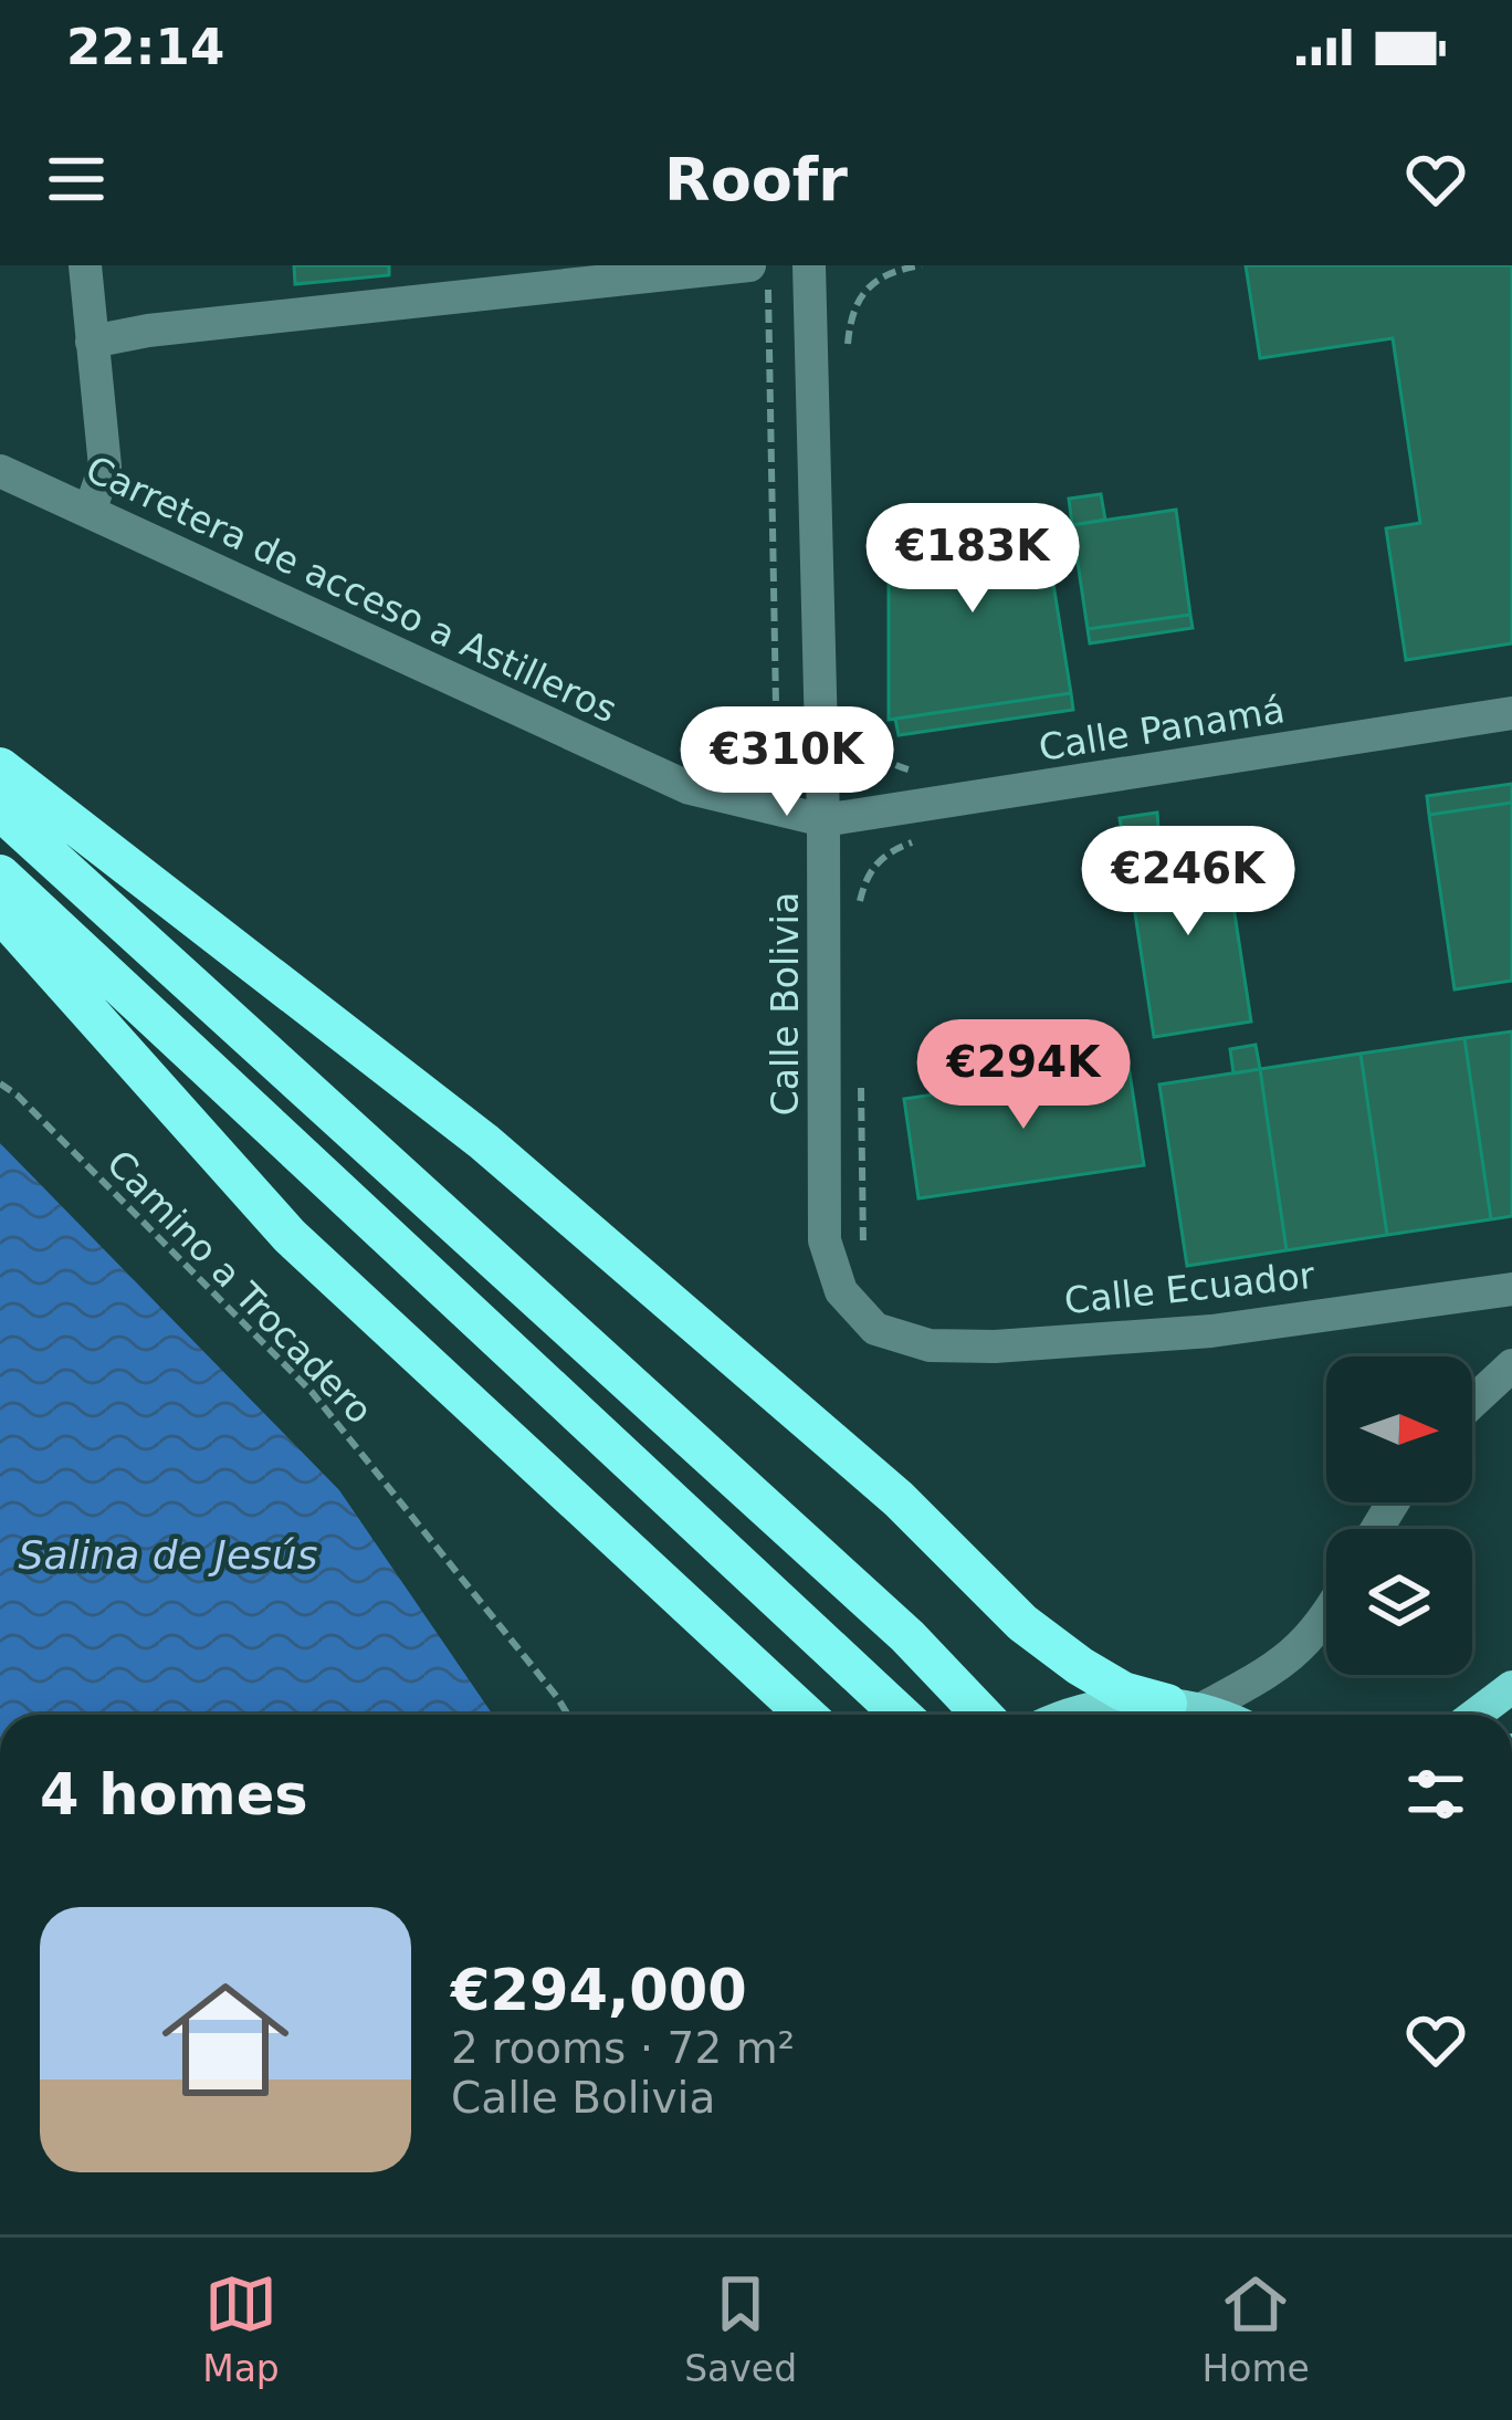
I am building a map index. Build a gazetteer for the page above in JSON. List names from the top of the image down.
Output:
{
  "streets": {
    "street": [
      "Carretera de acceso a Astilleros",
      "Calle Panamá",
      "Calle Bolivia",
      "Calle Ecuador"
    ],
    "path": ["Camino a Trocadero"]
  },
  "crossings": [
    ["Carretera de acceso a Astilleros", "Calle Panamá"],
    ["Carretera de acceso a Astilleros", "Calle Bolivia"],
    ["Calle Panamá", "Calle Bolivia"],
    ["Calle Bolivia", "Calle Ecuador"]
  ],
  "water": ["Salina de Jesús"],
  "north": "right",
  "page": {
    "status": "22:14",
    "header": "Roofr",
    "price": [
      "€183K",
      "€310K",
      "€246K",
      "€294K"
    ],
    "heading": "4 homes",
    "list": [
      {
        "name": "€294,000",
        "note": "2 rooms · 72 m² · Calle Bolivia"
      }
    ],
    "tabs": ["Map", "Saved", "Home"]
  }
}
